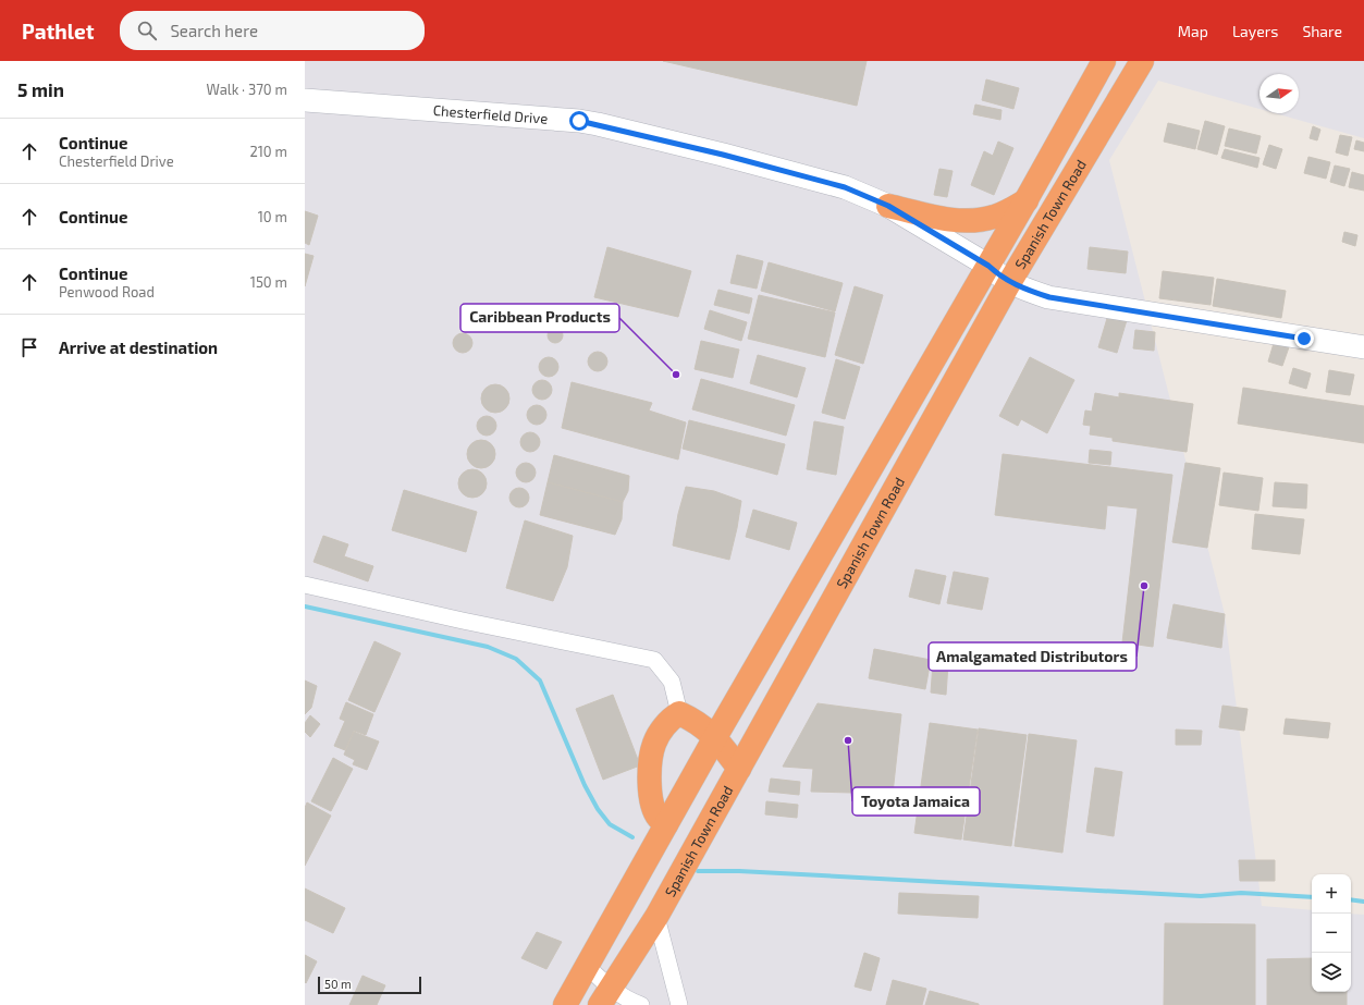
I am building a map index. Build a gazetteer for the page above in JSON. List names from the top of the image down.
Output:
{
  "streets": {
    "highway": ["Spanish Town Road"],
    "street": ["Chesterfield Drive"]
  },
  "crossings": [
    ["Chesterfield Drive", "Spanish Town Road"]
  ],
  "places": ["Caribbean Products", "Amalgamated Distributors", "Toyota Jamaica"],
  "scale_bar": "50 m",
  "north": "right",
  "page": {
    "header": "Pathlet",
    "search": "Search here",
    "nav": ["Map", "Layers", "Share"],
    "heading": ["5 min", "Walk · 370 m"],
    "list": [
      ["Continue", "Chesterfield Drive", "210 m"],
      ["Continue", "10 m"],
      ["Continue", "Penwood Road", "150 m"],
      "Arrive at destination"
    ],
    "map_buttons": ["+", "−"],
    "scale": "50 m"
  }
}
